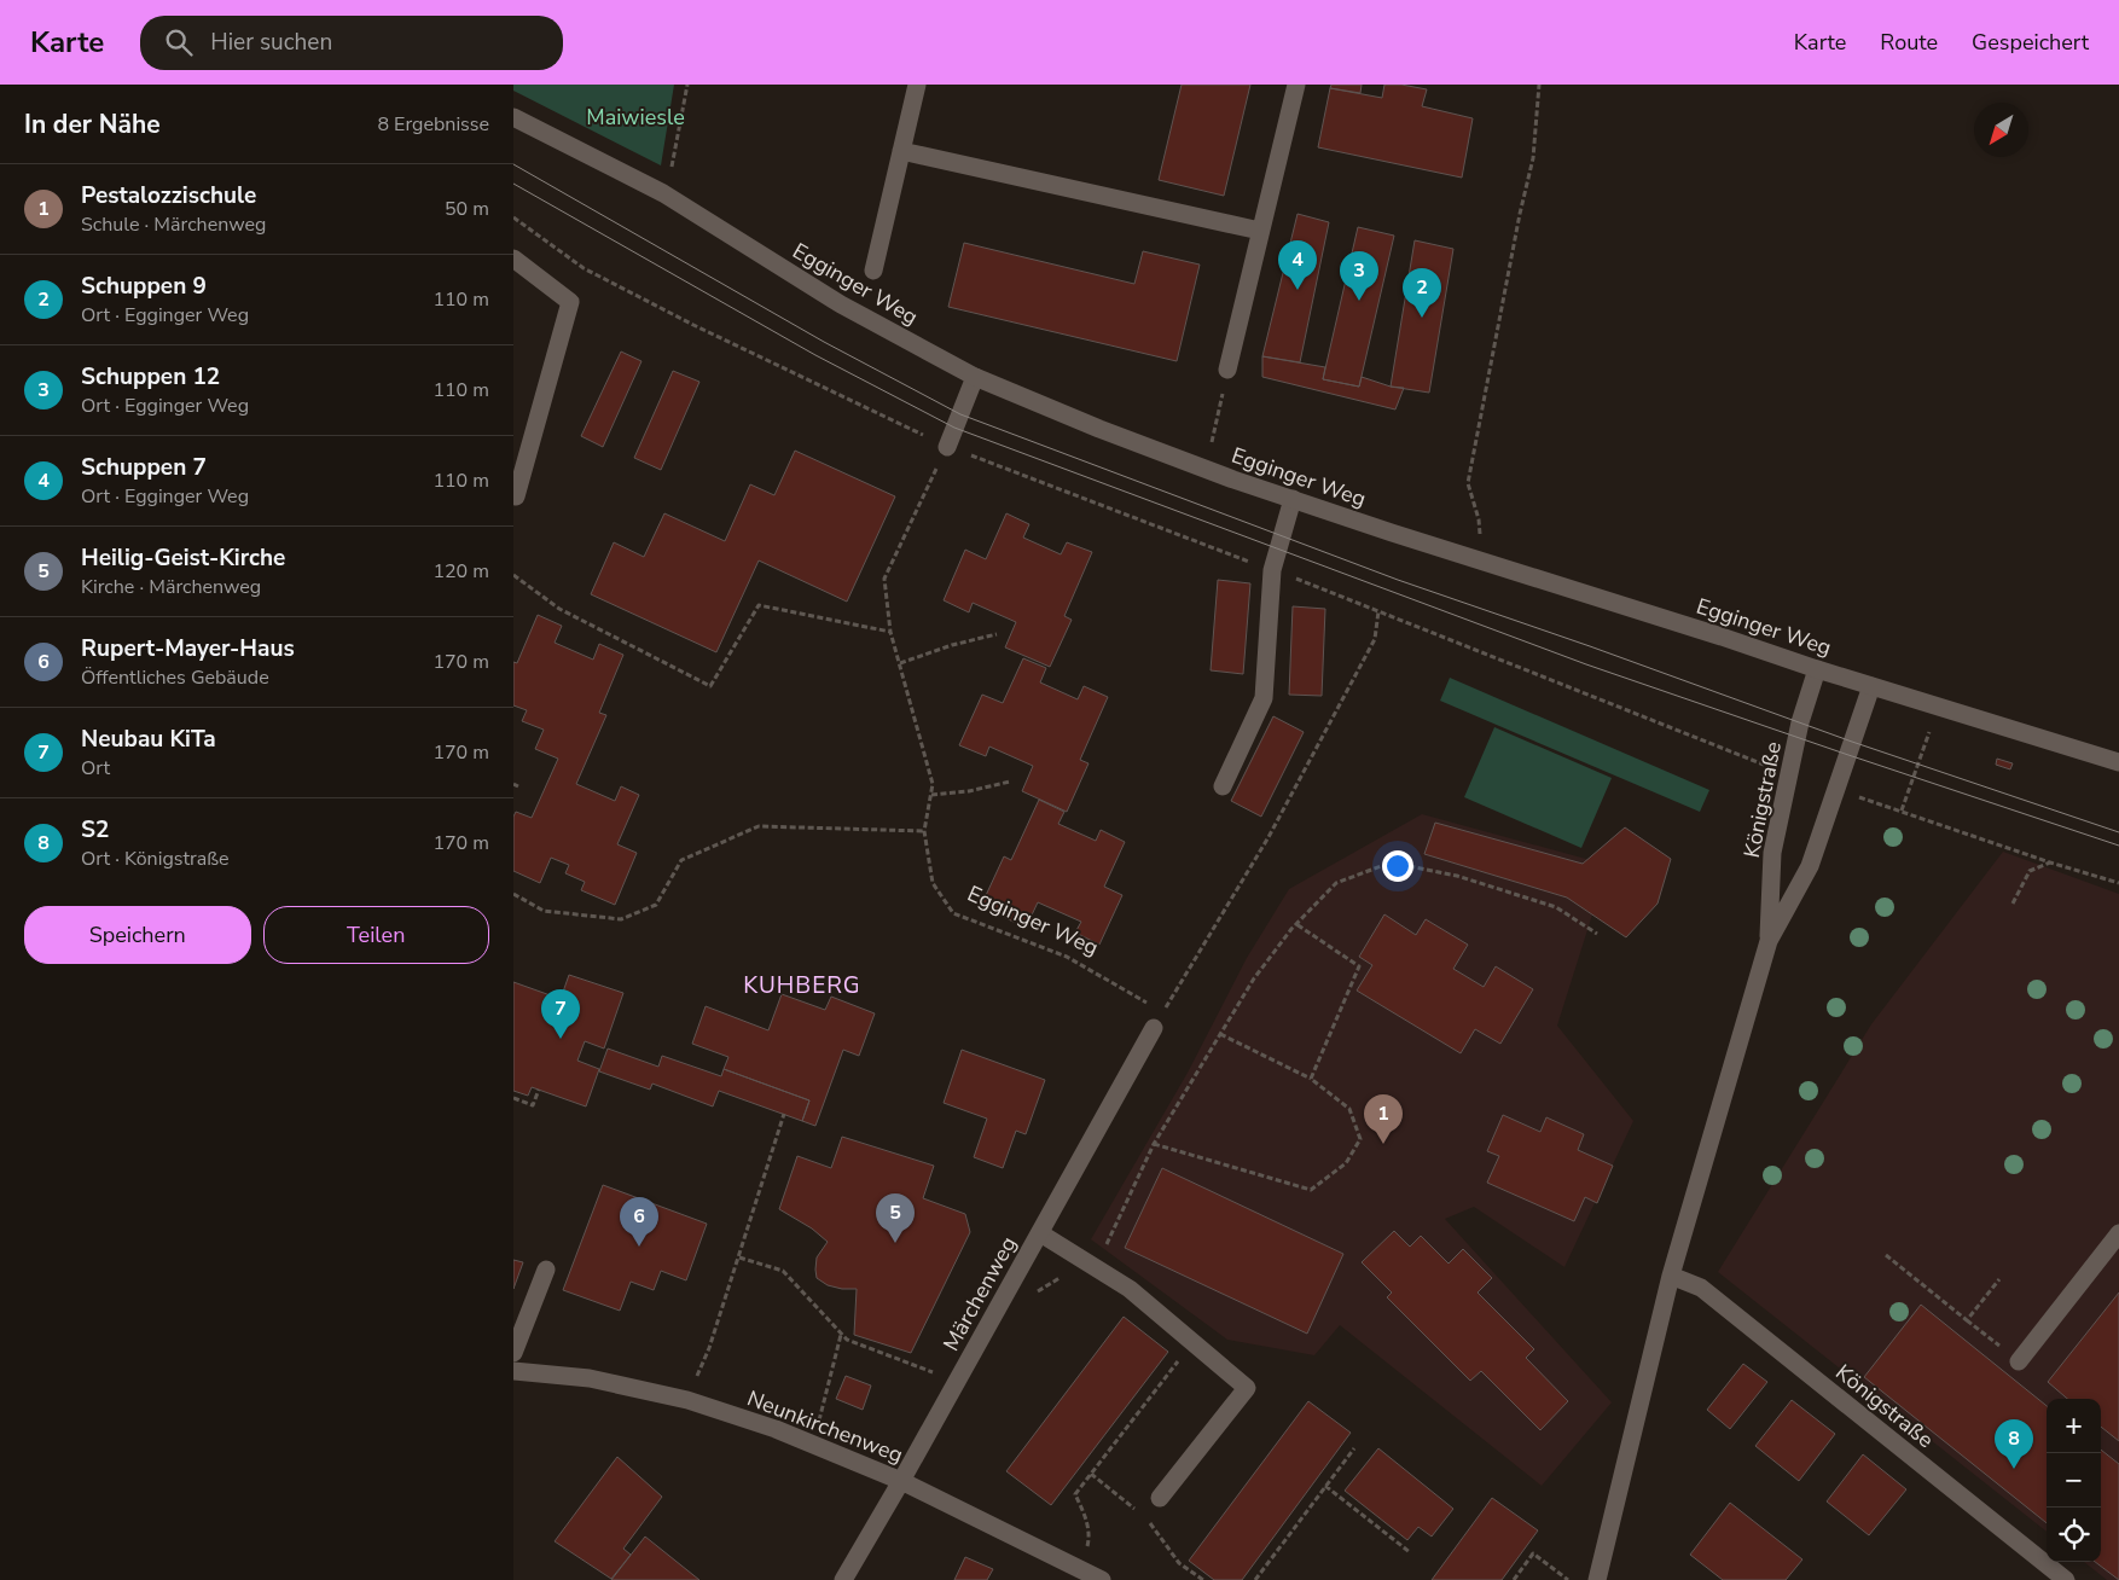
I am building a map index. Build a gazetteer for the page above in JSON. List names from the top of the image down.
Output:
{
  "streets": {
    "street": [
      "Egginger Weg",
      "Königstraße",
      "Märchenweg",
      "Neunkirchenweg"
    ]
  },
  "crossings": [
    ["Egginger Weg", "Königstraße"],
    ["Märchenweg", "Neunkirchenweg"]
  ],
  "districts": ["KUHBERG"],
  "parks": ["Maiwiesle"],
  "north": "bottom left",
  "page": {
    "header": "Karte",
    "search": "Hier suchen",
    "nav": ["Karte", "Route", "Gespeichert"],
    "heading": ["In der Nähe", "8 Ergebnisse"],
    "list": [
      {
        "mark": "1",
        "name": "Pestalozzischule",
        "note": "Schule · Märchenweg",
        "value": "50 m"
      },
      {
        "mark": "2",
        "name": "Schuppen 9",
        "note": "Ort · Egginger Weg",
        "value": "110 m"
      },
      {
        "mark": "3",
        "name": "Schuppen 12",
        "note": "Ort · Egginger Weg",
        "value": "110 m"
      },
      {
        "mark": "4",
        "name": "Schuppen 7",
        "note": "Ort · Egginger Weg",
        "value": "110 m"
      },
      {
        "mark": "5",
        "name": "Heilig-Geist-Kirche",
        "note": "Kirche · Märchenweg",
        "value": "120 m"
      },
      {
        "mark": "6",
        "name": "Rupert-Mayer-Haus",
        "note": "Öffentliches Gebäude",
        "value": "170 m"
      },
      {
        "mark": "7",
        "name": "Neubau KiTa",
        "note": "Ort",
        "value": "170 m"
      },
      {
        "mark": "8",
        "name": "S2",
        "note": "Ort · Königstraße",
        "value": "170 m"
      }
    ],
    "pins": [
      "4",
      "3",
      "2",
      "7",
      "1",
      "5",
      "6",
      "8"
    ],
    "buttons": ["Speichern", "Teilen"],
    "map_buttons": ["+", "−"]
  }
}
